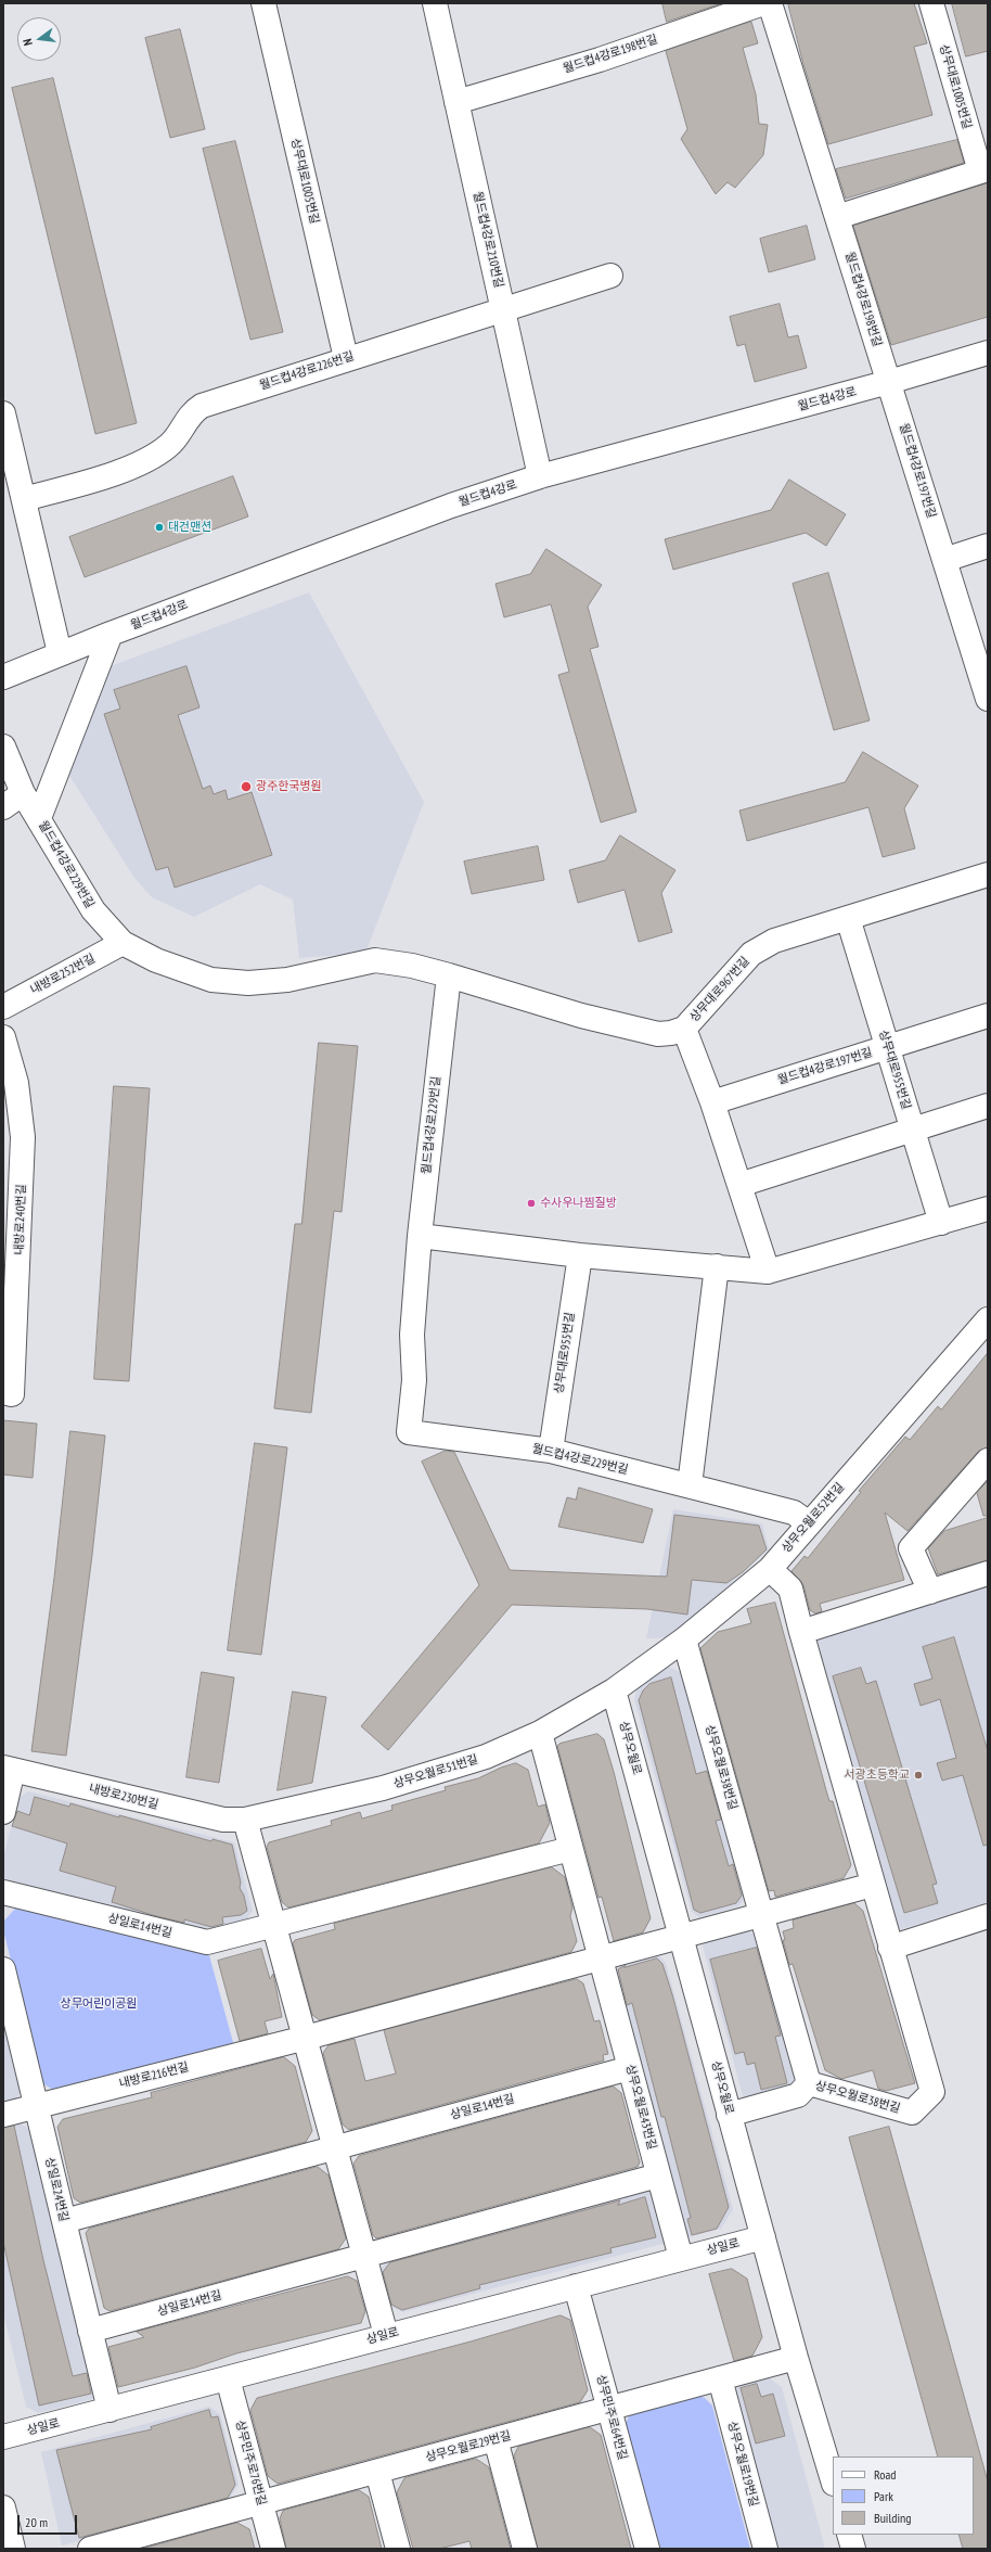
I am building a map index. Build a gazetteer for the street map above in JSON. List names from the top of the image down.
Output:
{
  "streets": {
    "street": [
      "월드컵4강로198번길",
      "상무대로1005번길",
      "월드컵4강로210번길",
      "월드컵4강로226번길",
      "월드컵4강로",
      "월드컵4강로197번길",
      "월드컵4강로229번길",
      "내방로252번길",
      "상무대로967번길",
      "상무대로955번길",
      "내방로240번길",
      "상무오월로52번길",
      "상무오월로",
      "상무오월로38번길",
      "상무오월로51번길",
      "내방로230번길",
      "상일로14번길",
      "내방로216번길",
      "상무오월로43번길",
      "상일로24번길",
      "상일로",
      "상무민주로64번길",
      "상무오월로29번길",
      "상무민주로76번길",
      "상무오월로19번길"
    ]
  },
  "crossings": [
    ["월드컵4강로198번길", "월드컵4강로210번길"],
    ["월드컵4강로198번길", "월드컵4강로"],
    ["월드컵4강로198번길", "월드컵4강로197번길"],
    ["상무대로1005번길", "월드컵4강로226번길"],
    ["월드컵4강로210번길", "월드컵4강로226번길"],
    ["월드컵4강로210번길", "월드컵4강로"],
    ["월드컵4강로", "월드컵4강로197번길"],
    ["월드컵4강로197번길", "상무대로955번길"],
    ["월드컵4강로229번길", "내방로252번길"],
    ["월드컵4강로229번길", "상무대로967번길"],
    ["월드컵4강로229번길", "상무대로955번길"],
    ["월드컵4강로229번길", "상무오월로52번길"],
    ["상무대로967번길", "상무대로955번길"],
    ["상무오월로52번길", "상무오월로"],
    ["상무오월로52번길", "상무오월로38번길"],
    ["상무오월로52번길", "상무오월로51번길"],
    ["상무오월로", "상무오월로51번길"],
    ["상무오월로", "상일로"],
    ["상무오월로", "상무오월로29번길"],
    ["상무오월로51번길", "내방로230번길"],
    ["상무오월로51번길", "상무오월로43번길"],
    ["상일로14번길", "상무오월로43번길"],
    ["상일로14번길", "상일로24번길"],
    ["내방로216번길", "상일로24번길"],
    ["상무오월로43번길", "상일로"],
    ["상일로24번길", "상일로"],
    ["상일로", "상무민주로64번길"],
    ["상일로", "상무민주로76번길"],
    ["상무민주로64번길", "상무오월로29번길"],
    ["상무오월로29번길", "상무민주로76번길"],
    ["상무오월로29번길", "상무오월로19번길"]
  ],
  "parks": ["상무어린이공원"],
  "places": [
    "대건맨션",
    "광주한국병원",
    "수사우나찜질방",
    "서광초등학교"
  ],
  "legend": ["Road", "Park", "Building"],
  "scale_bar": "20 m",
  "north": "left"
}
